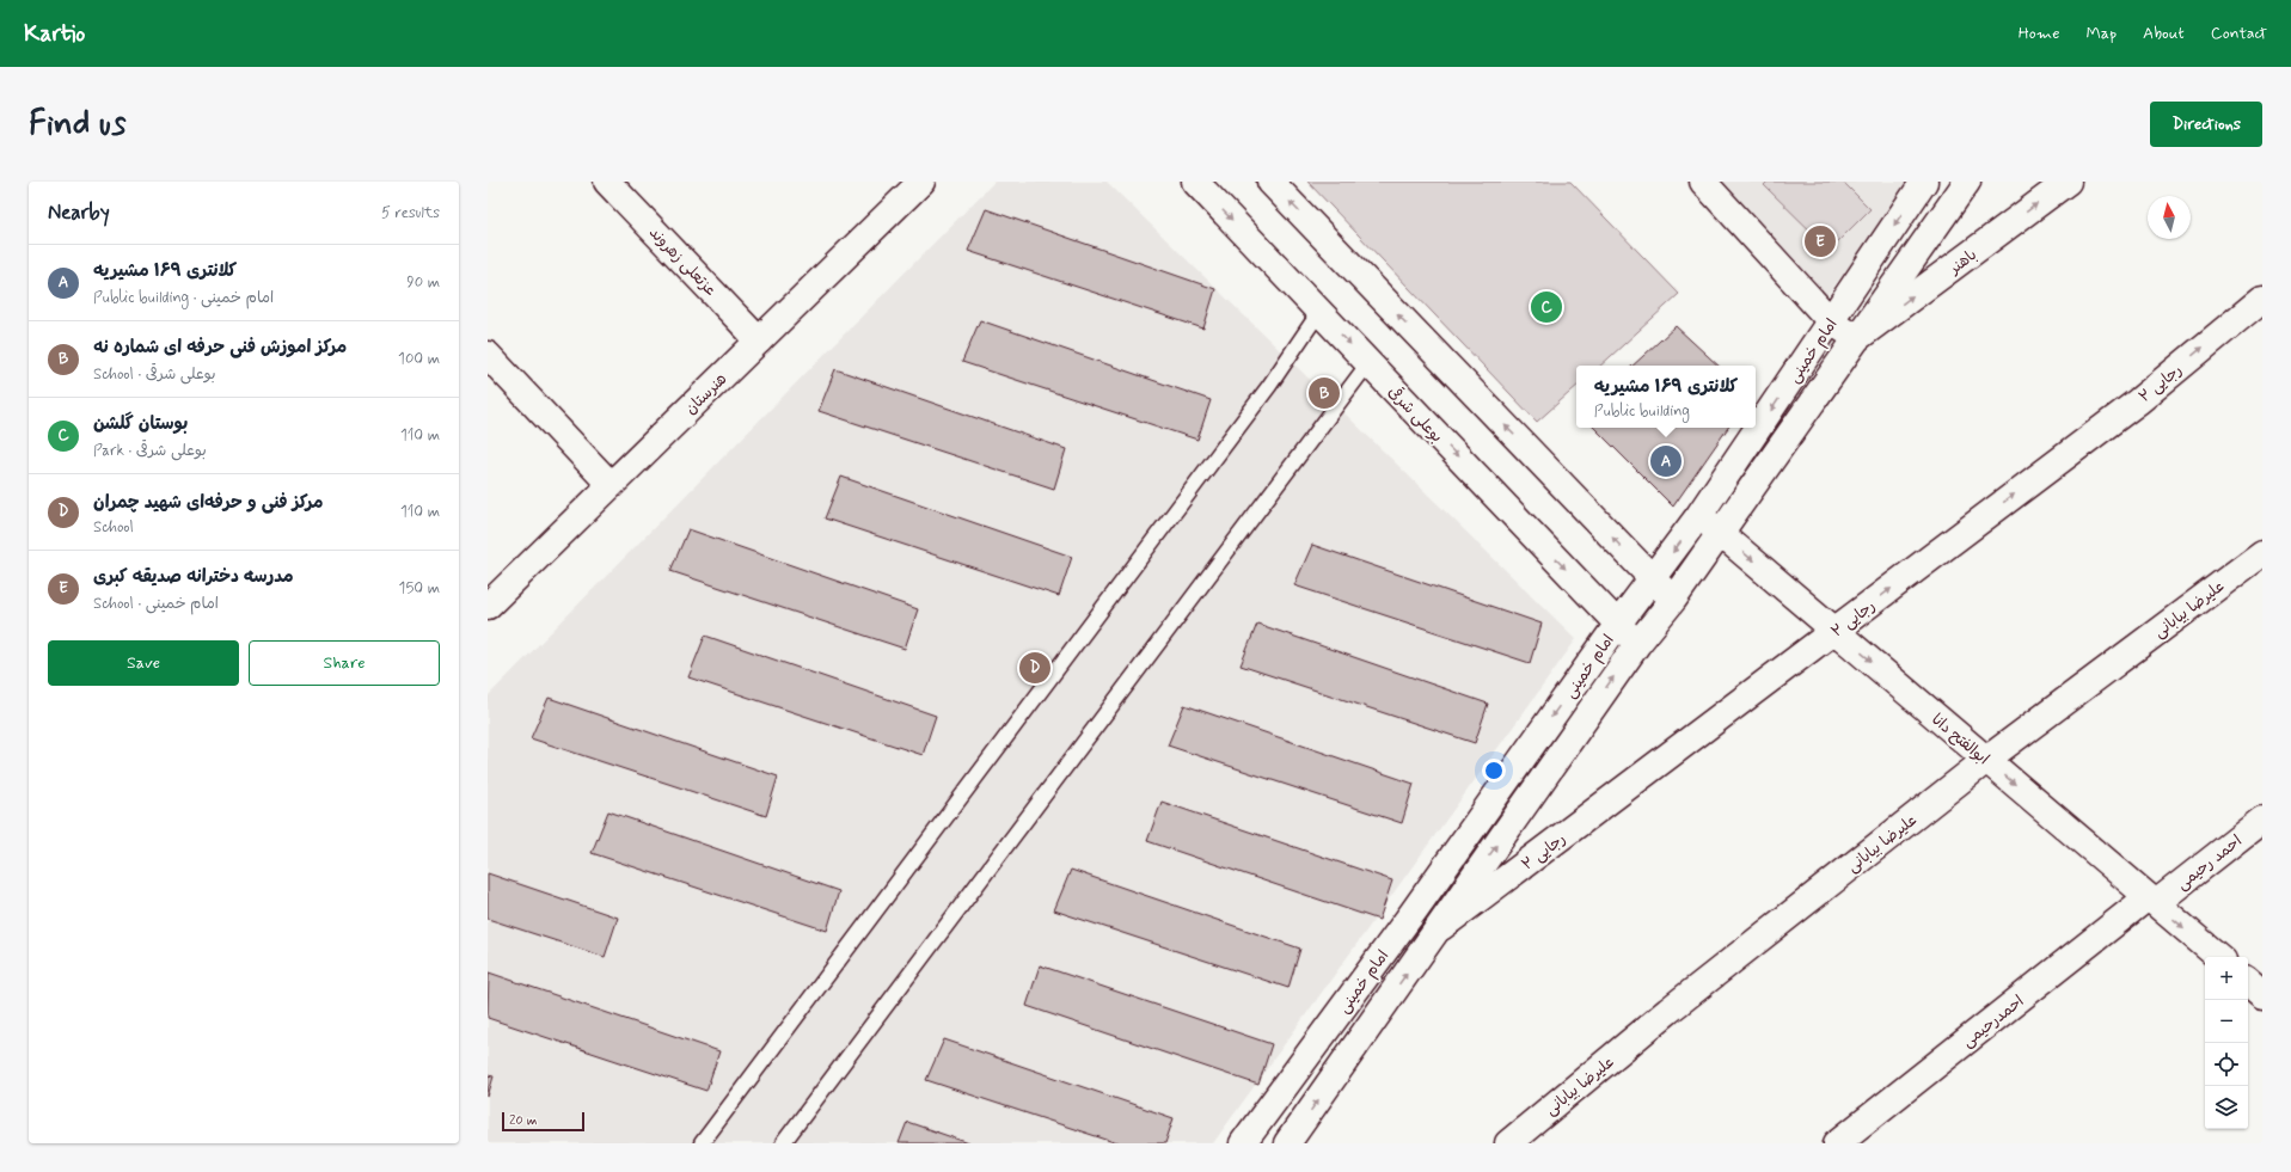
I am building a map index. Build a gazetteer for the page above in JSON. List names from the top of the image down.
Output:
{
  "streets": {
    "main road": [
      "عزتعلی زهروند",
      "باهنر",
      "امام خمینی",
      "رجایی ۲",
      "هنرستان",
      "بوعلی شرقی",
      "علیرضا بیابانی",
      "ابوالفتح دانا",
      "احمد رحیمی",
      "احمدرحیمی"
    ]
  },
  "crossings": [
    ["عزتعلی زهروند", "هنرستان"],
    ["باهنر", "امام خمینی"],
    ["امام خمینی", "رجایی ۲"],
    ["امام خمینی", "بوعلی شرقی"],
    ["امام خمینی", "ابوالفتح دانا"],
    ["رجایی ۲", "ابوالفتح دانا"],
    ["علیرضا بیابانی", "ابوالفتح دانا"],
    ["ابوالفتح دانا", "احمد رحیمی"],
    ["ابوالفتح دانا", "احمدرحیمی"],
    ["احمد رحیمی", "احمدرحیمی"]
  ],
  "one_way": ["باهنر", "رجایی ۲", "ابوالفتح دانا"],
  "scale_bar": "20 m",
  "north": "top",
  "page": {
    "header": "Kartio",
    "nav": [
      "Home",
      "Map",
      "About",
      "Contact"
    ],
    "buttons": [
      "Directions",
      ["Save", "Share"]
    ],
    "title": "Find us",
    "heading": ["Nearby", "5 results"],
    "pins": [
      "E",
      "C",
      "B",
      "A",
      "D"
    ],
    "list": [
      {
        "mark": "A",
        "name": "کلانتری ۱۶۹ مشیریه",
        "note": "Public building · امام خمینی",
        "value": "90 m"
      },
      {
        "mark": "B",
        "name": "مرکز اموزش فنی حرفه ای شماره نه",
        "note": "School · بوعلی شرقی",
        "value": "100 m"
      },
      {
        "mark": "C",
        "name": "بوستان گلشن",
        "note": "Park · بوعلی شرقی",
        "value": "110 m"
      },
      {
        "mark": "D",
        "name": "مرکز فنی و حرفه‌ای شهید چمران",
        "note": "School",
        "value": "110 m"
      },
      {
        "mark": "E",
        "name": "مدرسه دخترانه صدیقه کبری",
        "note": "School · امام خمینی",
        "value": "150 m"
      }
    ],
    "popup": ["کلانتری ۱۶۹ مشیریه", "Public building"],
    "map_buttons": ["+", "−"],
    "scale": "20 m"
  }
}
